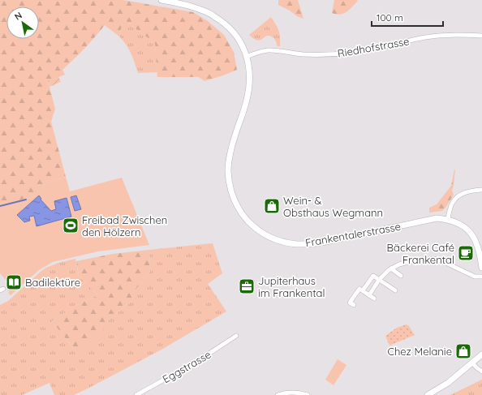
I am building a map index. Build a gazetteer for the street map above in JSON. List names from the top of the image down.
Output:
{
  "streets": {
    "main road": ["Frankentalerstrasse"],
    "street": ["Riedhofstrasse", "Eggstrasse"]
  },
  "crossings": [
    ["Riedhofstrasse", "Frankentalerstrasse"]
  ],
  "places": {
    "shop": ["Wein- & Obsthaus Wegmann", "Chez Melanie"],
    "sports": ["Freibad Zwischen den Hölzern"],
    "cafe": ["Bäckerei Café Frankental"],
    "library": ["Badilektüre"],
    "office": ["Jupiterhaus im Frankental"]
  },
  "scale_bar": "100 m",
  "north": "top left"
}
